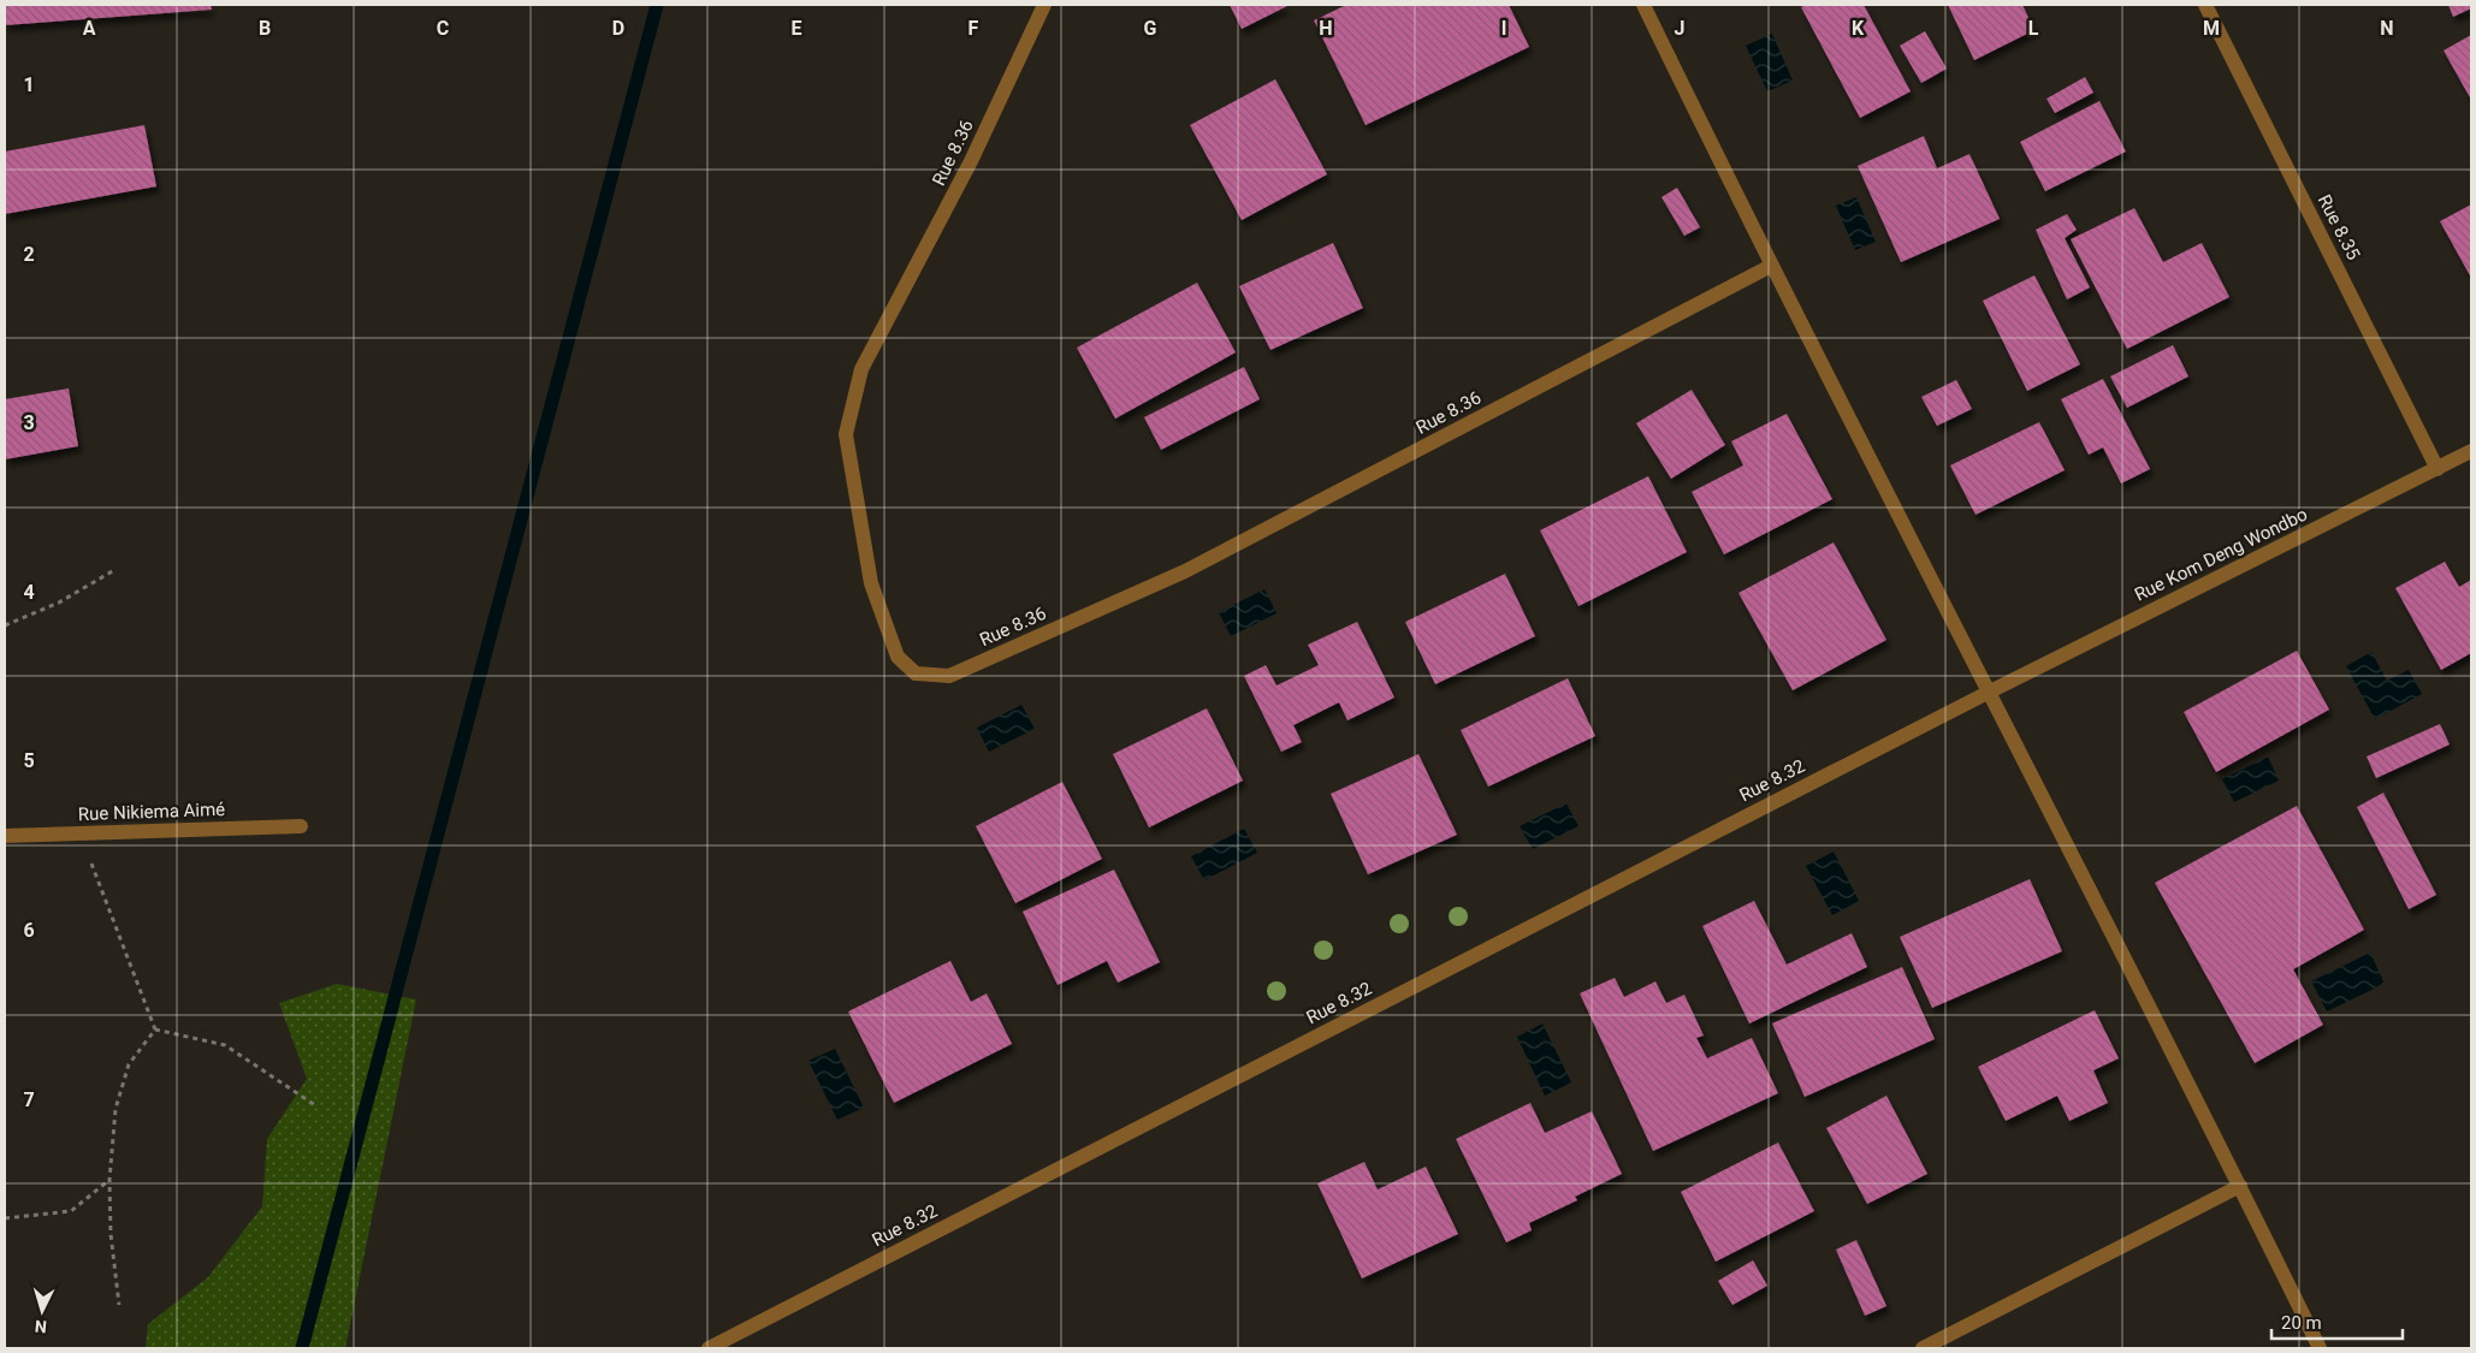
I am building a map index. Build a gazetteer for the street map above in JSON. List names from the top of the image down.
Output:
{
  "streets": {
    "street": [
      "Rue 8.36",
      "Rue 8.35",
      "Rue Kom Deng Wondbo",
      "Rue 8.32",
      "Rue Nikiema Aimé"
    ]
  },
  "crossings": [
    ["Rue 8.35", "Rue Kom Deng Wondbo"],
    ["Rue Kom Deng Wondbo", "Rue 8.32"]
  ],
  "scale_bar": "20 m",
  "north": "bottom",
  "grid": {
    "columns": [
      "A",
      "B",
      "C",
      "D",
      "E",
      "F",
      "G",
      "H",
      "I",
      "J",
      "K",
      "L",
      "M",
      "N"
    ],
    "rows": [
      "1",
      "2",
      "3",
      "4",
      "5",
      "6",
      "7"
    ]
  }
}
